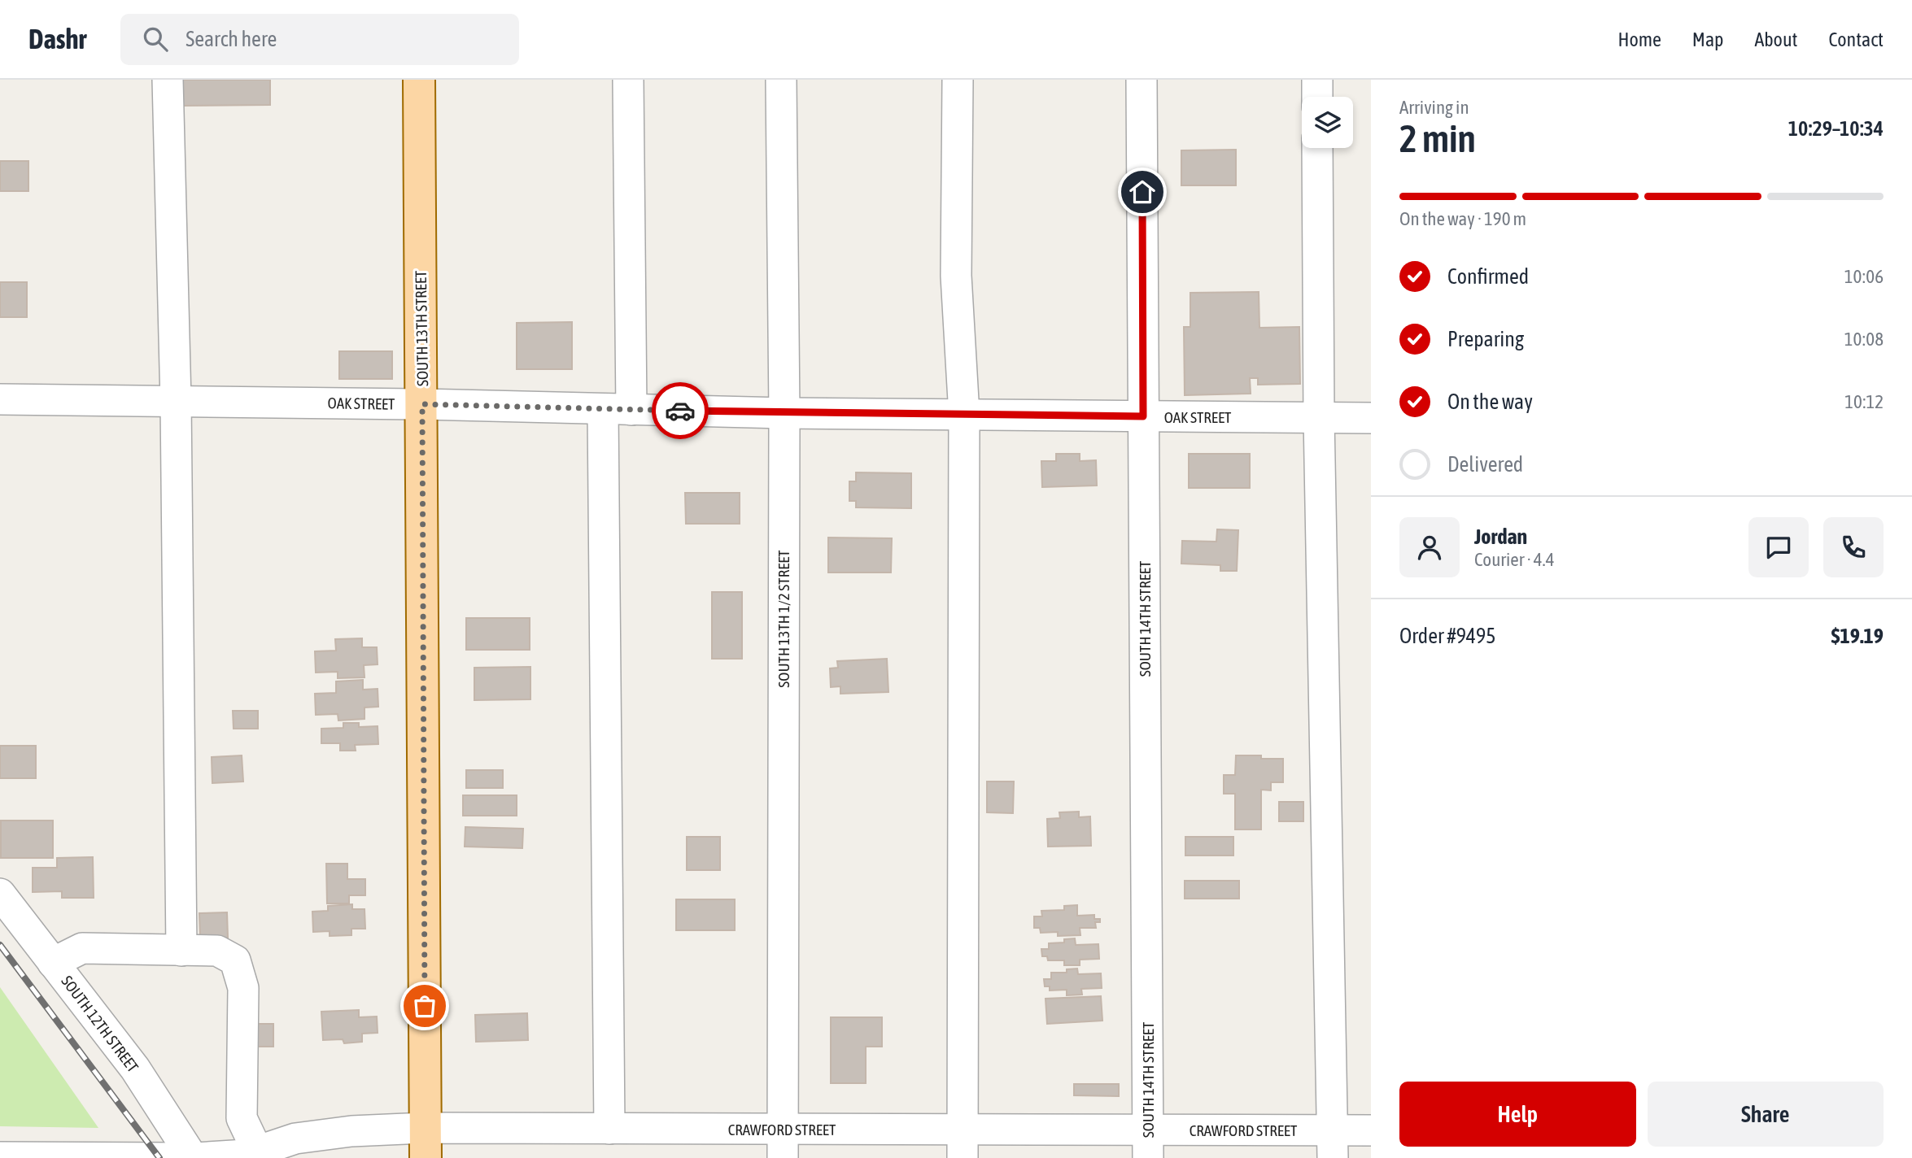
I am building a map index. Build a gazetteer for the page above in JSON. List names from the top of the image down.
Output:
{
  "streets": {
    "main road": ["SOUTH 13TH STREET"],
    "street": [
      "OAK STREET",
      "SOUTH 13TH 1/2 STREET",
      "SOUTH 14TH STREET",
      "SOUTH 12TH STREET",
      "CRAWFORD STREET"
    ]
  },
  "crossings": [
    ["SOUTH 13TH STREET", "OAK STREET"],
    ["SOUTH 13TH STREET", "CRAWFORD STREET"],
    ["OAK STREET", "SOUTH 13TH 1/2 STREET"],
    ["OAK STREET", "SOUTH 14TH STREET"],
    ["SOUTH 13TH 1/2 STREET", "CRAWFORD STREET"],
    ["SOUTH 14TH STREET", "CRAWFORD STREET"],
    ["SOUTH 12TH STREET", "CRAWFORD STREET"]
  ],
  "page": {
    "header": "Dashr",
    "search": "Search here",
    "nav": [
      "Home",
      "Map",
      "About",
      "Contact"
    ],
    "heading": ["2 min", "Arriving in", "10:29–10:34"],
    "panel": [
      "Jordan",
      "Courier · 4.4",
      "Order #9495",
      "$19.19"
    ],
    "bar": "On the way · 190 m",
    "list": [
      ["Confirmed", "10:06"],
      ["Preparing", "10:08"],
      ["On the way", "10:12"],
      "Delivered"
    ],
    "buttons": ["Help", "Share"]
  }
}
